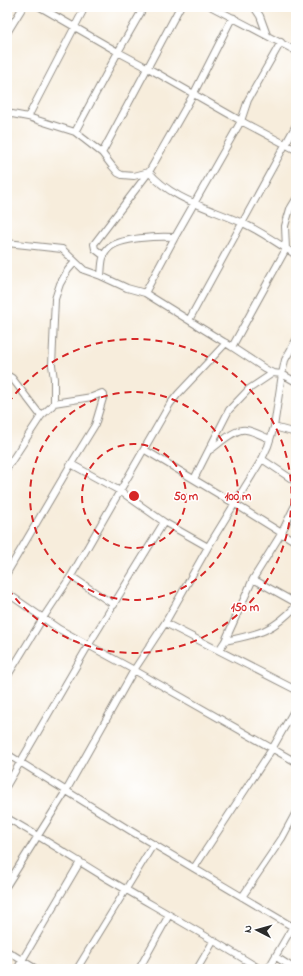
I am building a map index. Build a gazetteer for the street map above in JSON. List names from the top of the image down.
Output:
{
  "north": "left",
  "rings": ["50 m", "100 m", "150 m"]
}
